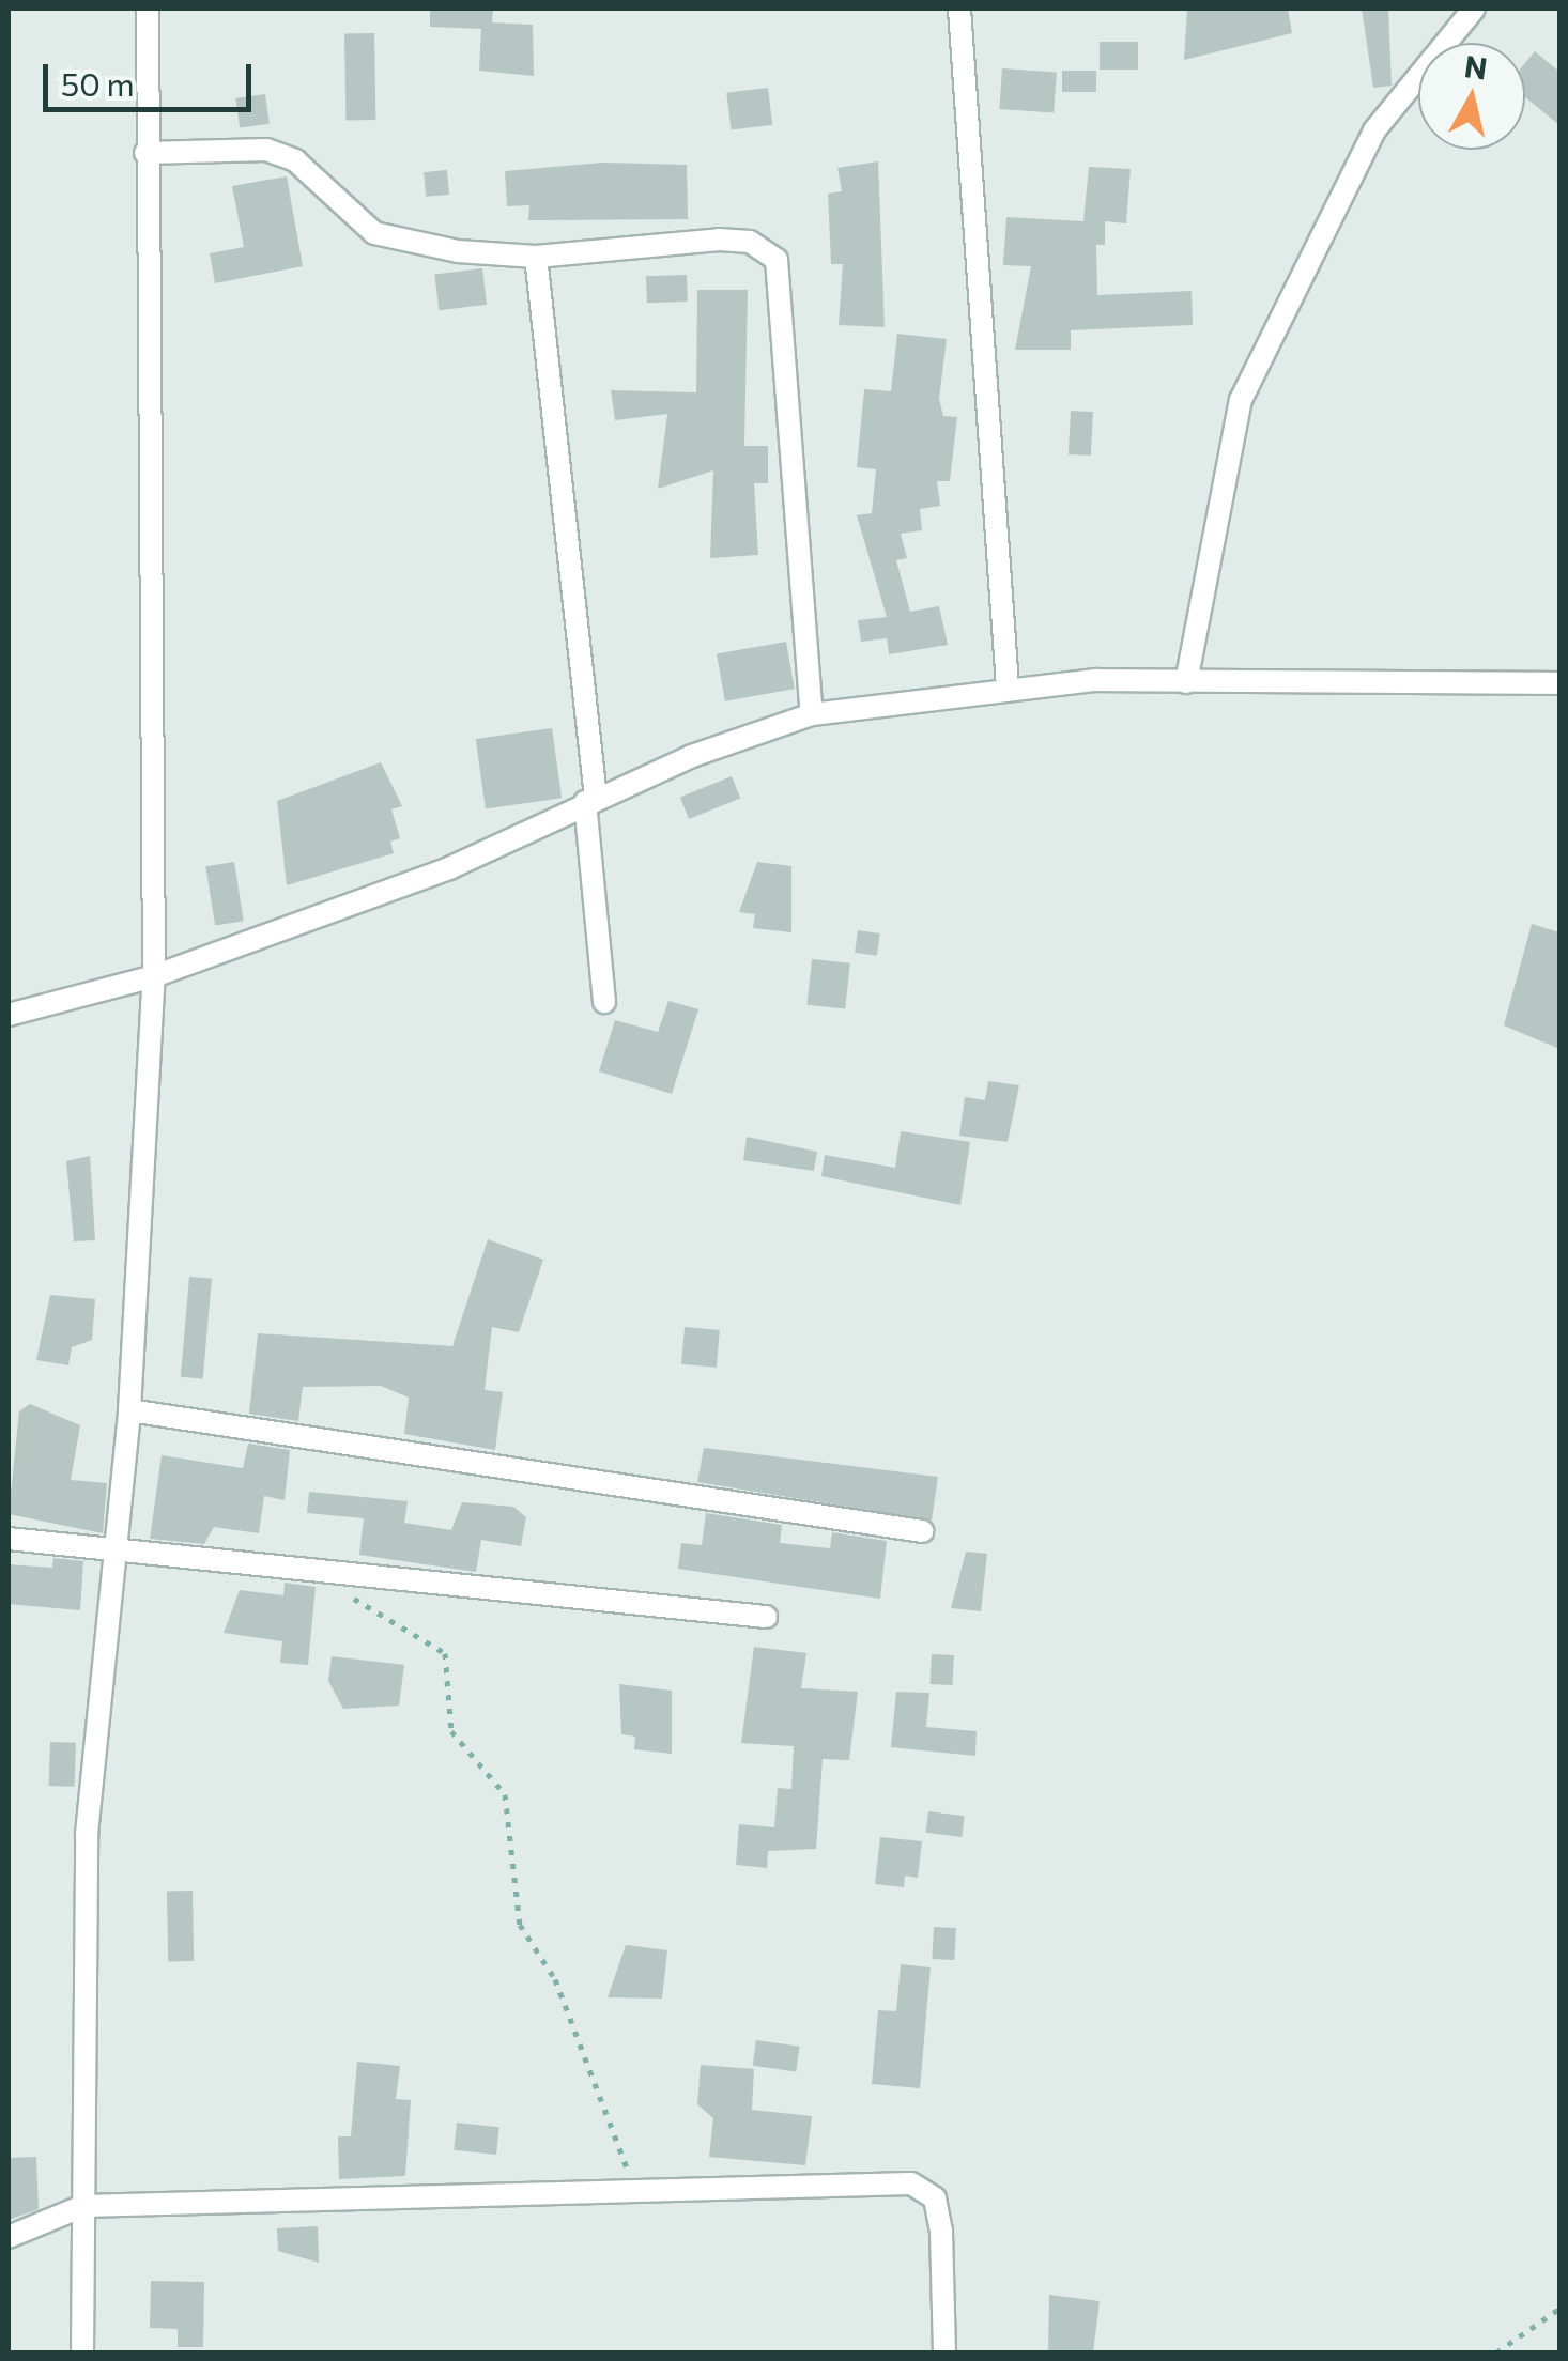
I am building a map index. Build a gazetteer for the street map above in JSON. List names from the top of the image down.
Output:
{
  "scale_bar": "50 m",
  "north": "top"
}
